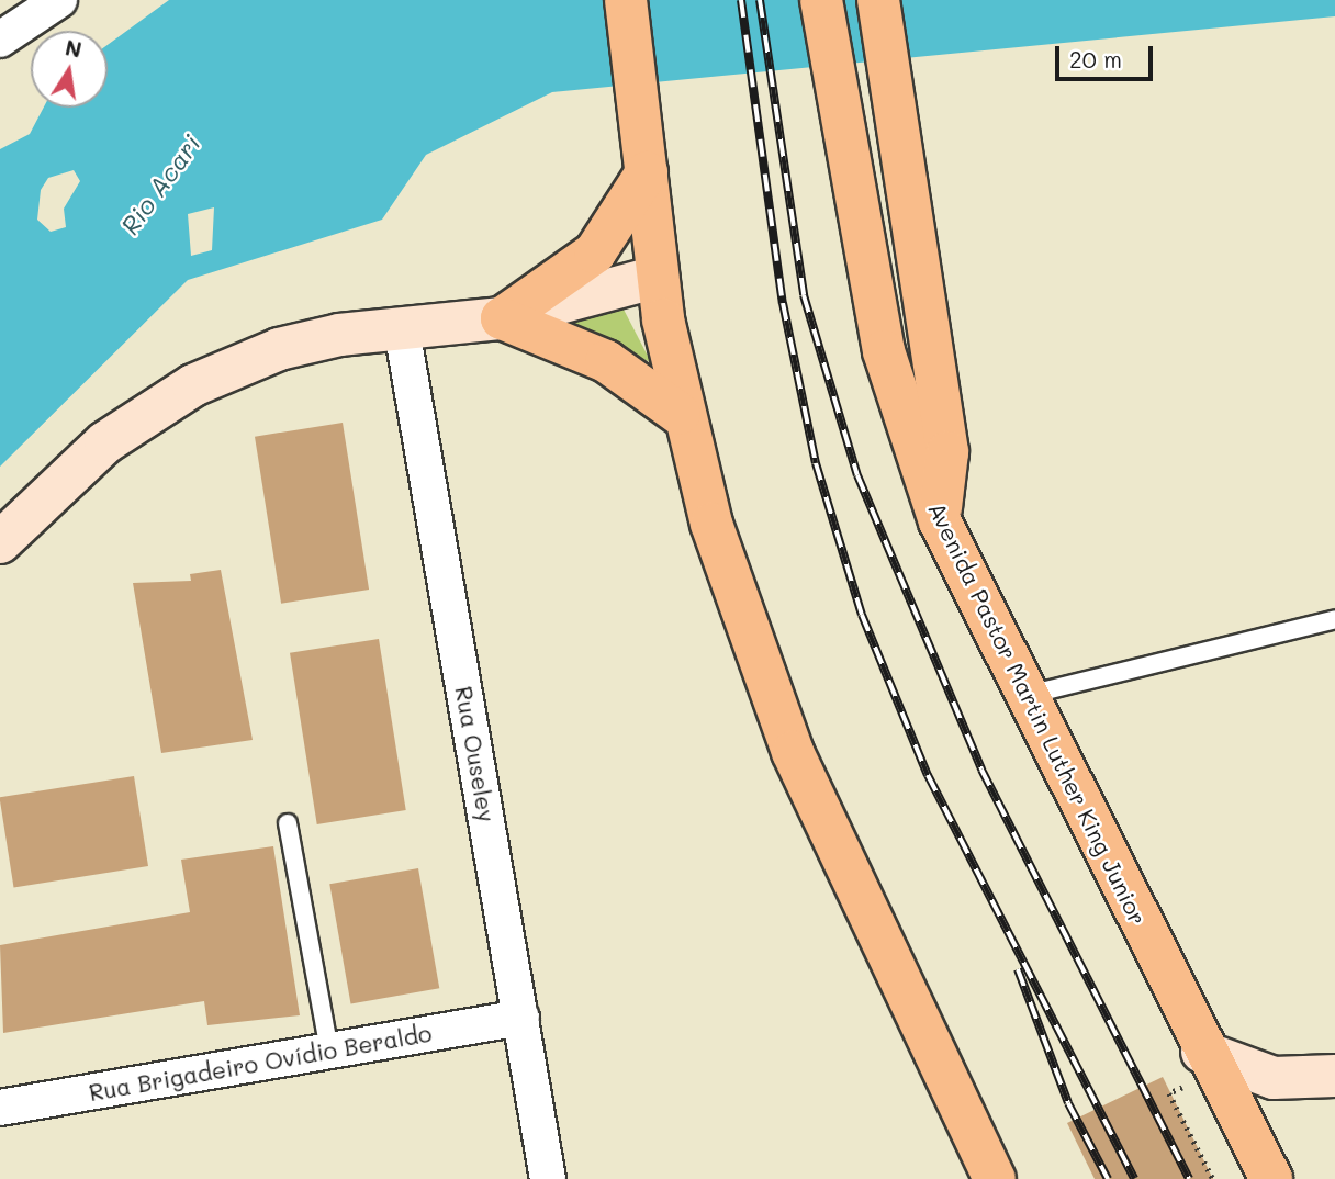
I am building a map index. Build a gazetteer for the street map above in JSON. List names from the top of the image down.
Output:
{
  "streets": {
    "main road": ["Avenida Pastor Martin Luther King Junior"],
    "street": ["Rua Ouseley", "Rua Brigadeiro Ovídio Beraldo"]
  },
  "crossings": [
    ["Rua Ouseley", "Rua Brigadeiro Ovídio Beraldo"]
  ],
  "water": ["Rio Acari"],
  "scale_bar": "20 m",
  "north": "top"
}
